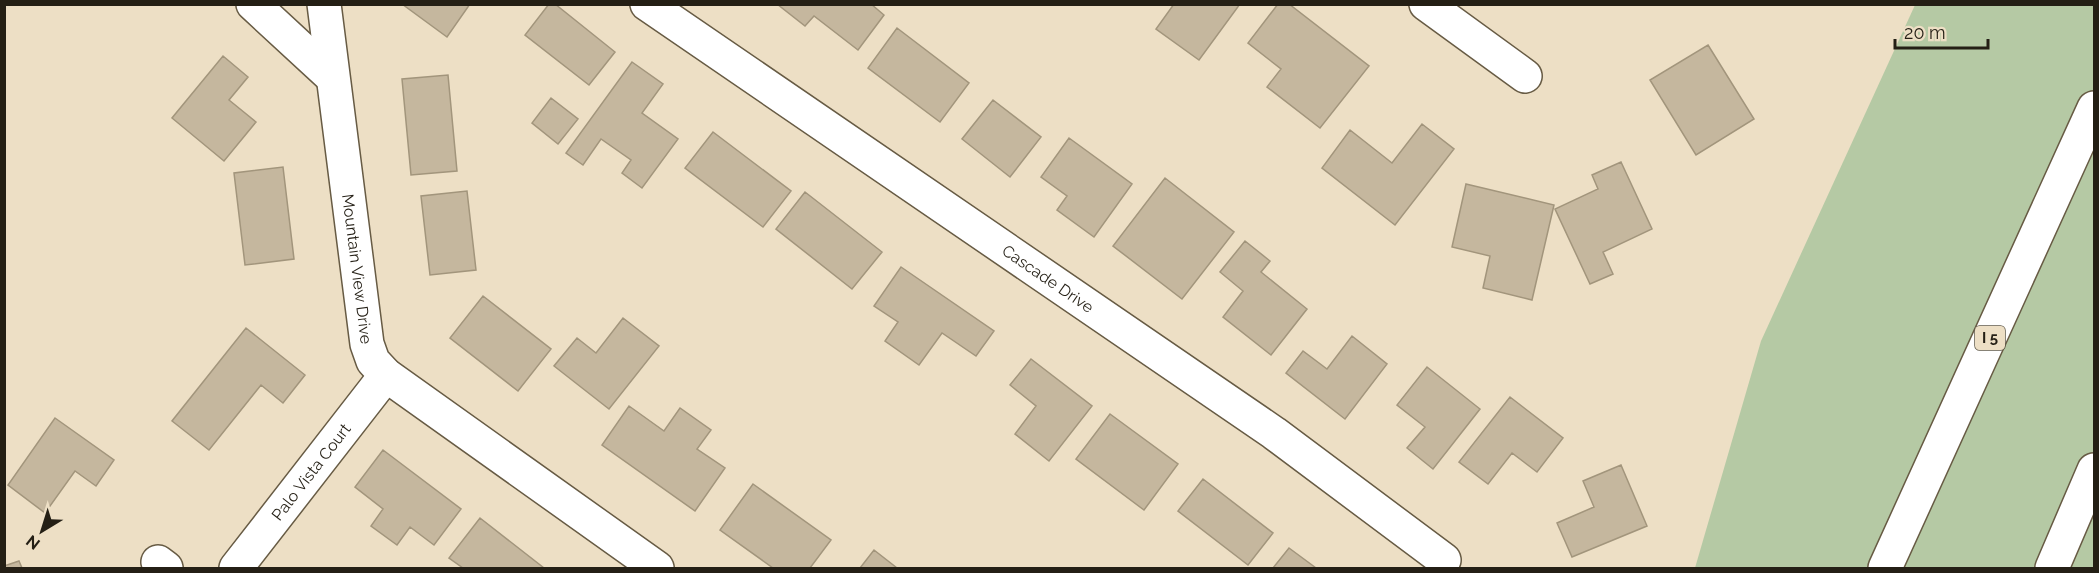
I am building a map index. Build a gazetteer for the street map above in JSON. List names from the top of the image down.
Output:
{
  "streets": {
    "main road": [
      "Mountain View Drive",
      "Cascade Drive",
      "I 5",
      "Palo Vista Court"
    ]
  },
  "crossings": [
    ["Mountain View Drive", "Palo Vista Court"]
  ],
  "scale_bar": "20 m",
  "north": "bottom left"
}
